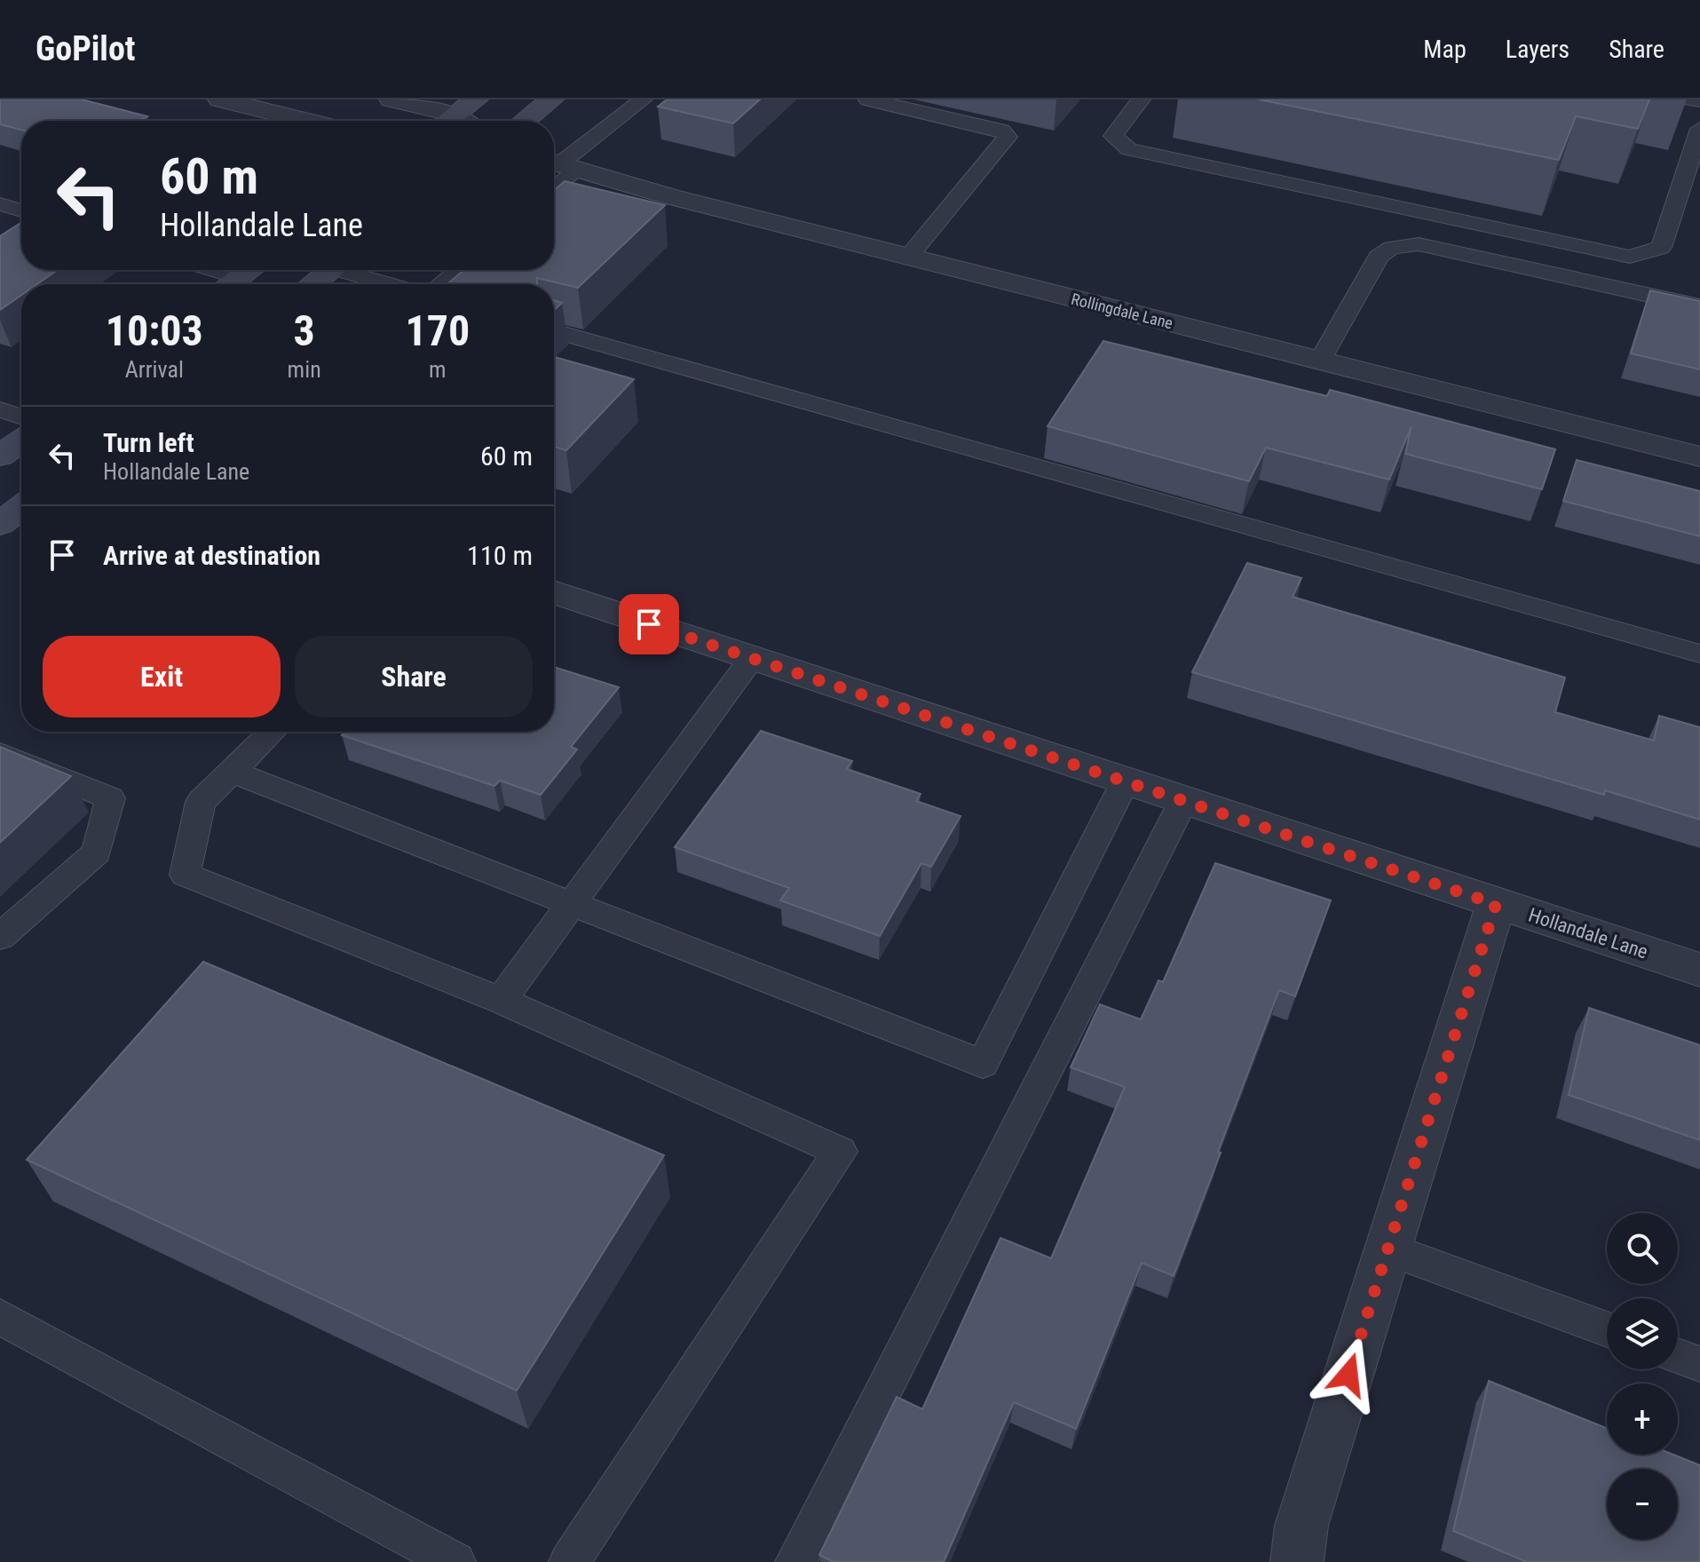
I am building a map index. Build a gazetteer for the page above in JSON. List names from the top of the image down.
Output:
{
  "streets": {
    "street": ["Rollingdale Lane", "Hollandale Lane"]
  },
  "page": {
    "header": "GoPilot",
    "nav": ["Map", "Layers", "Share"],
    "turn": ["60 m", "Hollandale Lane"],
    "eta": [
      "10:03",
      "Arrival",
      "3",
      "min",
      "170",
      "m"
    ],
    "list": [
      {
        "name": "Turn left",
        "note": "Hollandale Lane",
        "value": "60 m"
      },
      {
        "name": "Arrive at destination",
        "value": "110 m"
      }
    ],
    "buttons": ["Exit", "Share"],
    "map_buttons": ["+", "−"]
  }
}
